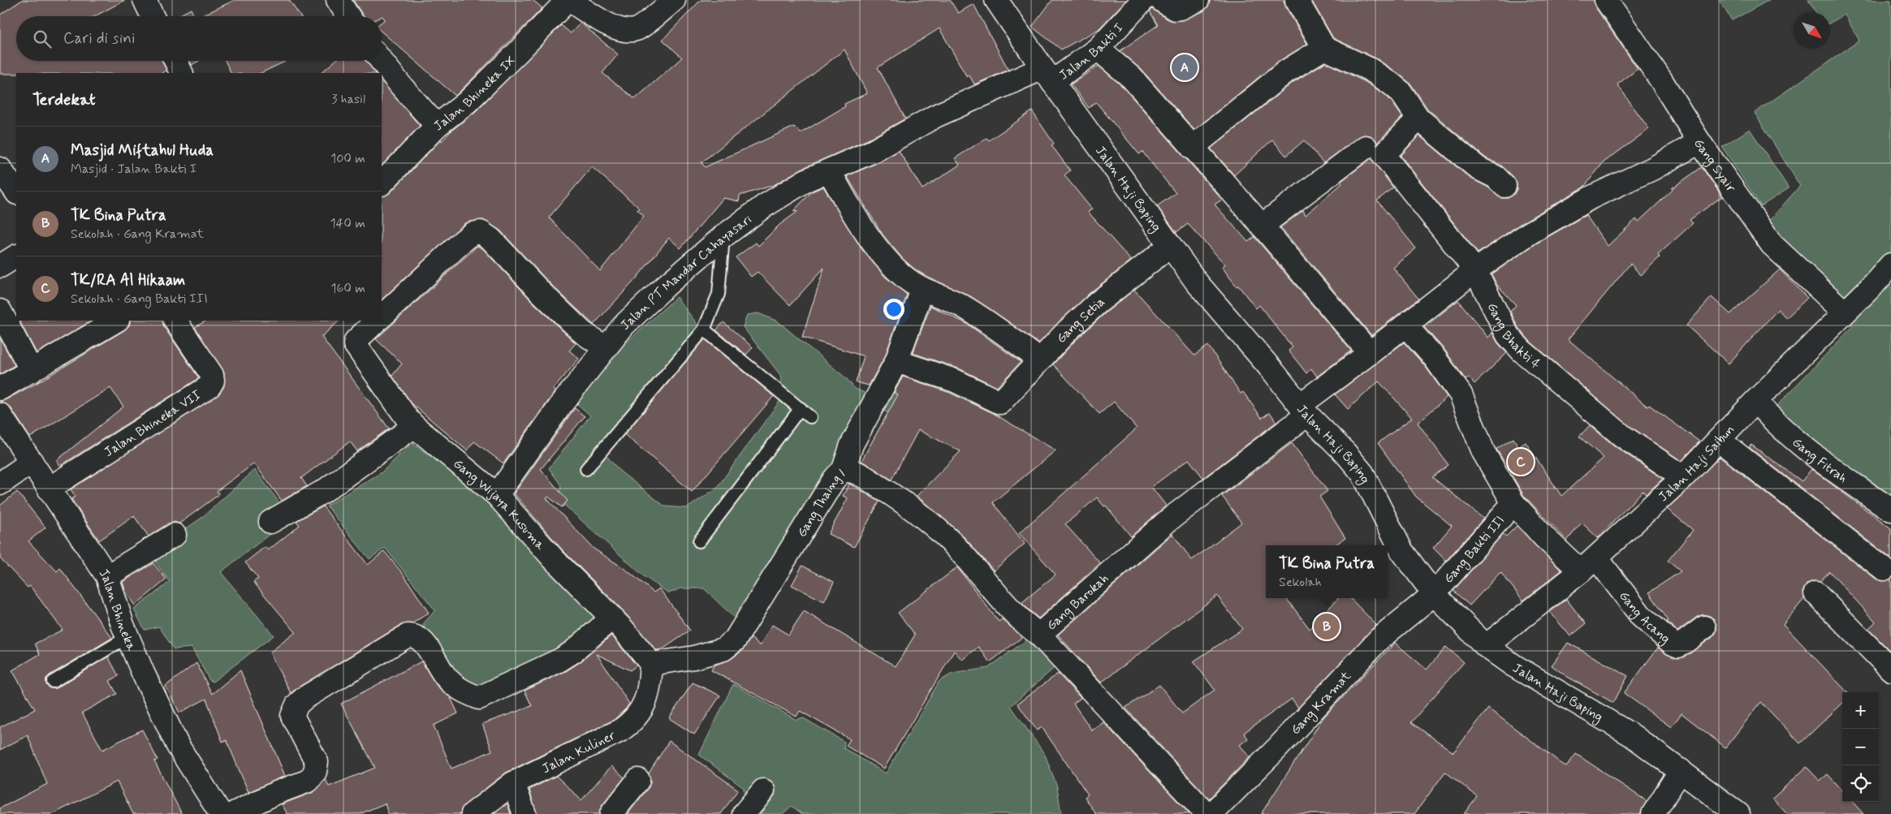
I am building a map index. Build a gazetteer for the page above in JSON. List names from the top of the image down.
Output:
{
  "streets": {
    "street": [
      "Jalan Bakti I",
      "Jalan Bhineka IX",
      "Gang Syair",
      "Jalan Haji Baping",
      "Jalan PT Mandar Cahayasari",
      "Gang Setia",
      "Gang Bhakti 4",
      "Jalan Bhineka VII",
      "Gang Fitrah",
      "Jalan Haji Saibun",
      "Gang Wijaya Kusuma",
      "Gang Thaing I",
      "Gang Bakti III",
      "Gang Barokah",
      "Jalan Bhineka",
      "Gang Acang",
      "Gang Kramat",
      "Jalan Kuliner"
    ]
  },
  "crossings": [
    ["Jalan Bakti I", "Jalan Haji Baping"],
    ["Jalan Bakti I", "Jalan PT Mandar Cahayasari"],
    ["Gang Syair", "Jalan Haji Saibun"],
    ["Gang Syair", "Gang Barokah"],
    ["Jalan Haji Baping", "Jalan PT Mandar Cahayasari"],
    ["Jalan Haji Baping", "Gang Setia"],
    ["Jalan Haji Baping", "Jalan Haji Saibun"],
    ["Jalan Haji Baping", "Gang Bakti III"],
    ["Jalan Haji Baping", "Gang Barokah"],
    ["Jalan Haji Baping", "Gang Kramat"],
    ["Jalan PT Mandar Cahayasari", "Gang Wijaya Kusuma"],
    ["Gang Bhakti 4", "Jalan Haji Saibun"],
    ["Gang Bhakti 4", "Gang Barokah"],
    ["Jalan Bhineka VII", "Jalan Bhineka"],
    ["Gang Fitrah", "Jalan Haji Saibun"],
    ["Jalan Haji Saibun", "Gang Acang"],
    ["Gang Wijaya Kusuma", "Gang Thaing I"],
    ["Gang Wijaya Kusuma", "Jalan Kuliner"],
    ["Gang Thaing I", "Gang Barokah"],
    ["Gang Thaing I", "Jalan Kuliner"],
    ["Gang Bakti III", "Gang Acang"],
    ["Gang Bakti III", "Gang Kramat"],
    ["Gang Barokah", "Gang Acang"]
  ],
  "north": "bottom right",
  "page": {
    "search": "Cari di sini",
    "pins": ["A", "C", "B"],
    "heading": ["Terdekat", "3 hasil"],
    "list": [
      {
        "mark": "A",
        "name": "Masjid Miftahul Huda",
        "note": "Masjid · Jalan Bakti I",
        "value": "100 m"
      },
      {
        "mark": "B",
        "name": "TK Bina Putra",
        "note": "Sekolah · Gang Kramat",
        "value": "140 m"
      },
      {
        "mark": "C",
        "name": "TK/RA Al Hikaam",
        "note": "Sekolah · Gang Bakti III",
        "value": "160 m"
      }
    ],
    "popup": ["TK Bina Putra", "Sekolah"],
    "map_buttons": ["+", "−"]
  }
}
